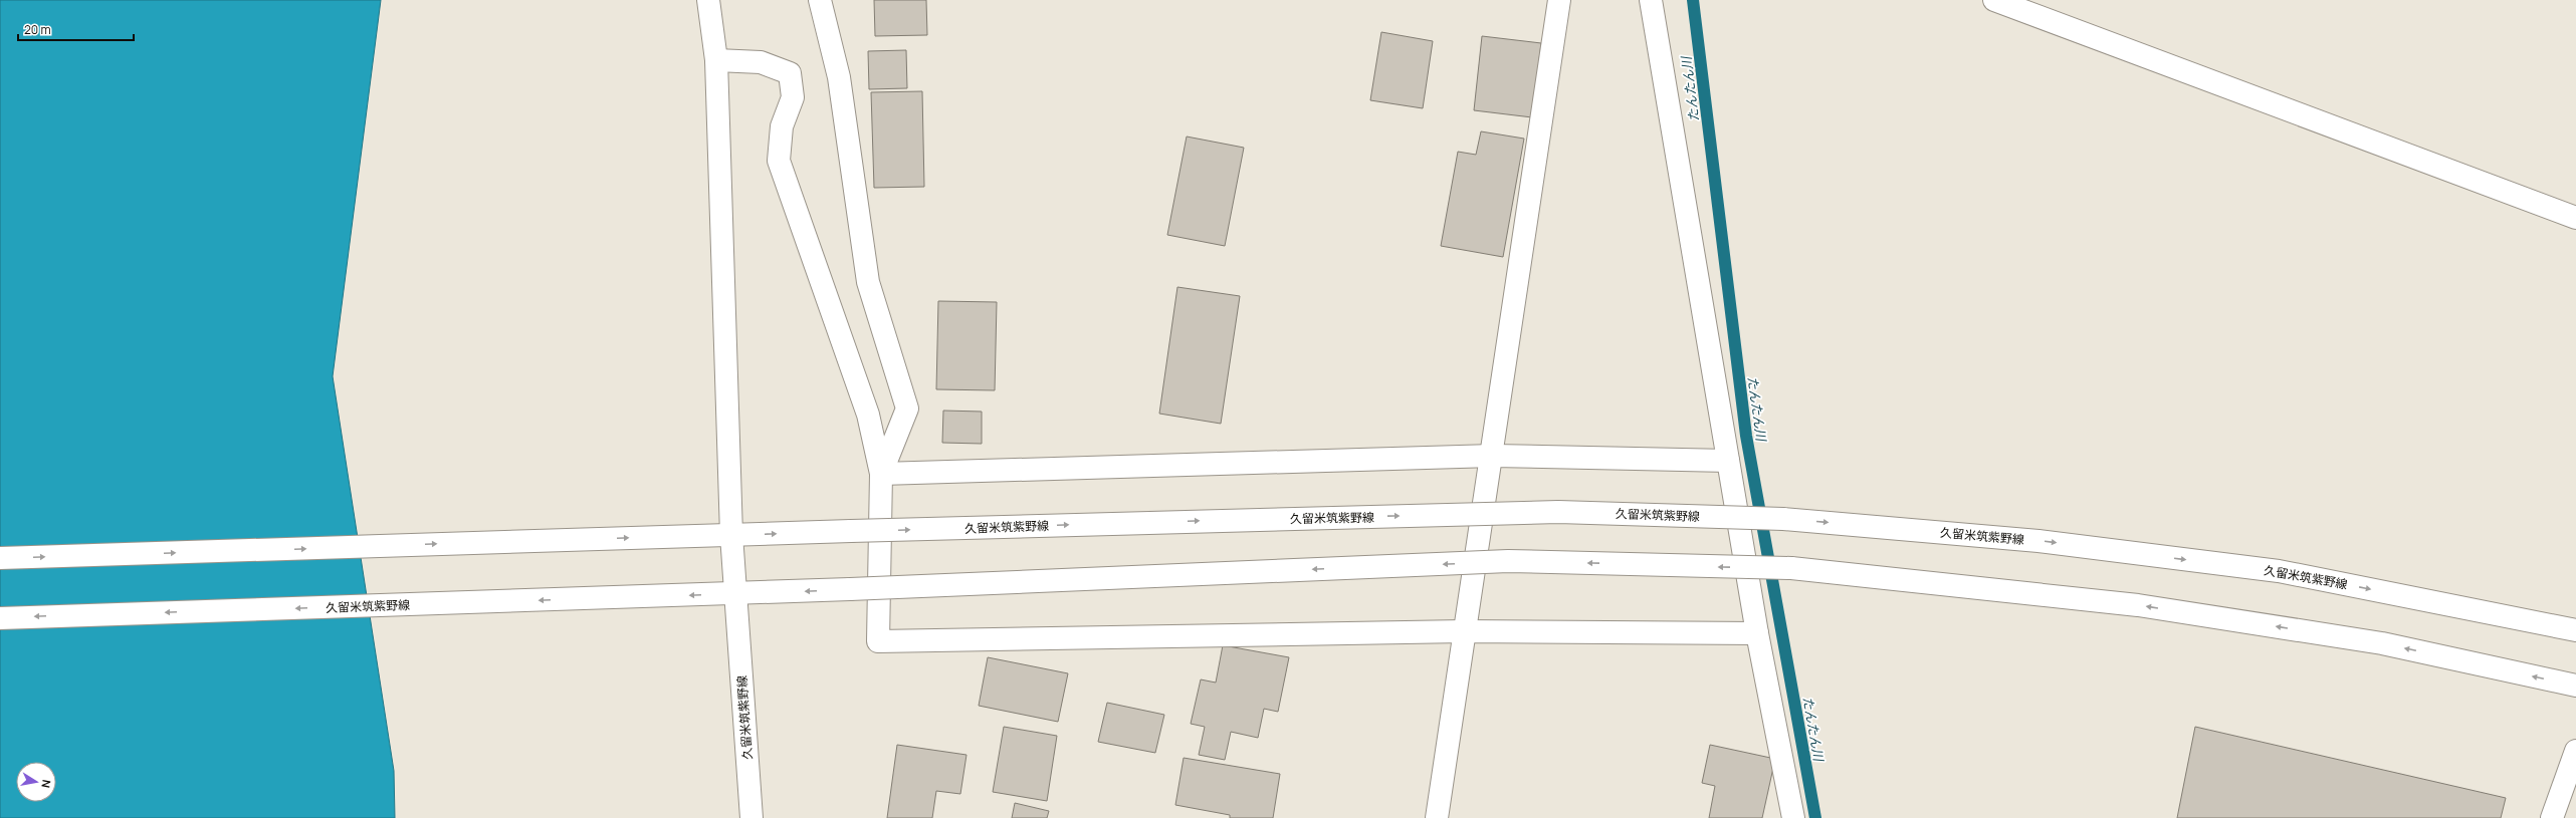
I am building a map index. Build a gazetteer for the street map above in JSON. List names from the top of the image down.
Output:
{
  "streets": {
    "street": ["久留米筑紫野線"]
  },
  "water": ["たんたん川"],
  "scale_bar": "20 m",
  "north": "right"
}
